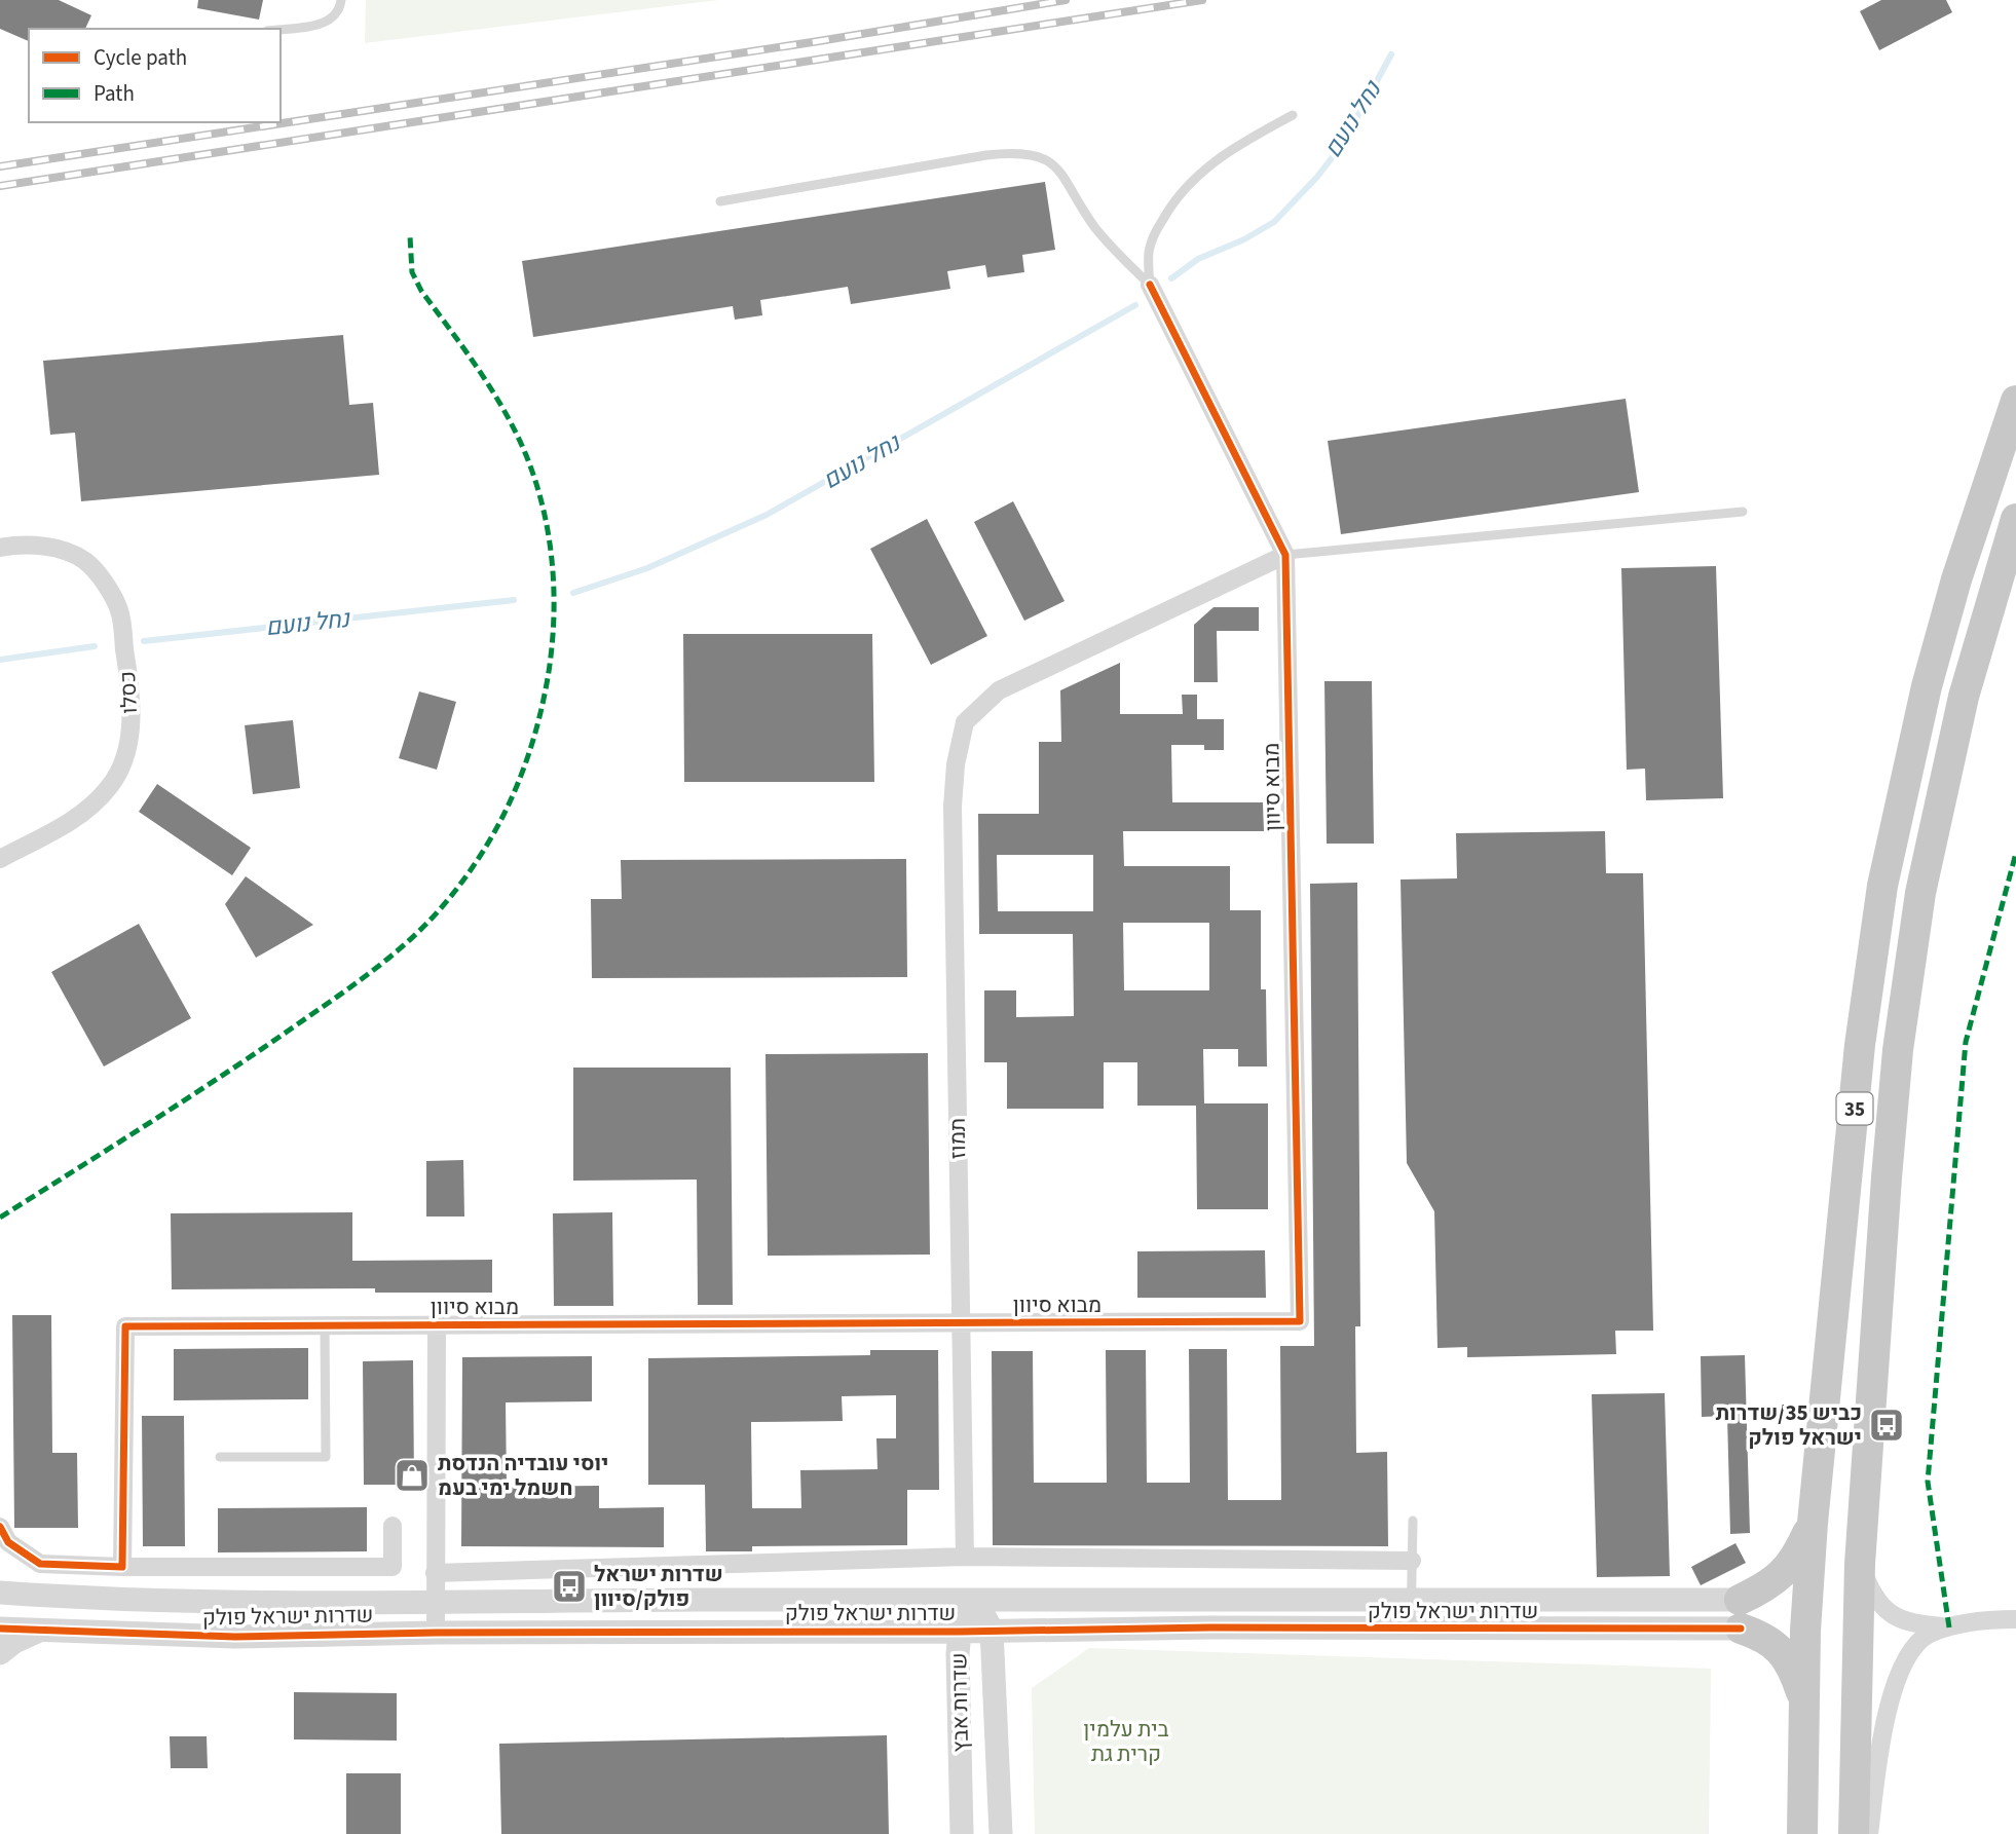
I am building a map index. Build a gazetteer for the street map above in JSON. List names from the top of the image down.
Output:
{
  "streets": {
    "highway": ["35"],
    "street": [
      "כסלו",
      "מבוא סיוון",
      "תמוז",
      "שדרות ישראל פולק",
      "שדרות אבץ"
    ]
  },
  "crossings": [
    ["מבוא סיוון", "תמוז"],
    ["מבוא סיוון", "שדרות ישראל פולק"],
    ["שדרות ישראל פולק", "שדרות אבץ"]
  ],
  "water": ["נחל נועם"],
  "parks": ["בית עלמין קרית גת"],
  "places": {
    "bus stop": ["כביש 35/שדרות ישראל פולק", "שדרות ישראל פולק/סיוון"],
    "shop": ["יוסי עובדיה הנדסת חשמל ימי בעמ"]
  },
  "legend": ["Cycle path", "Path"]
}
